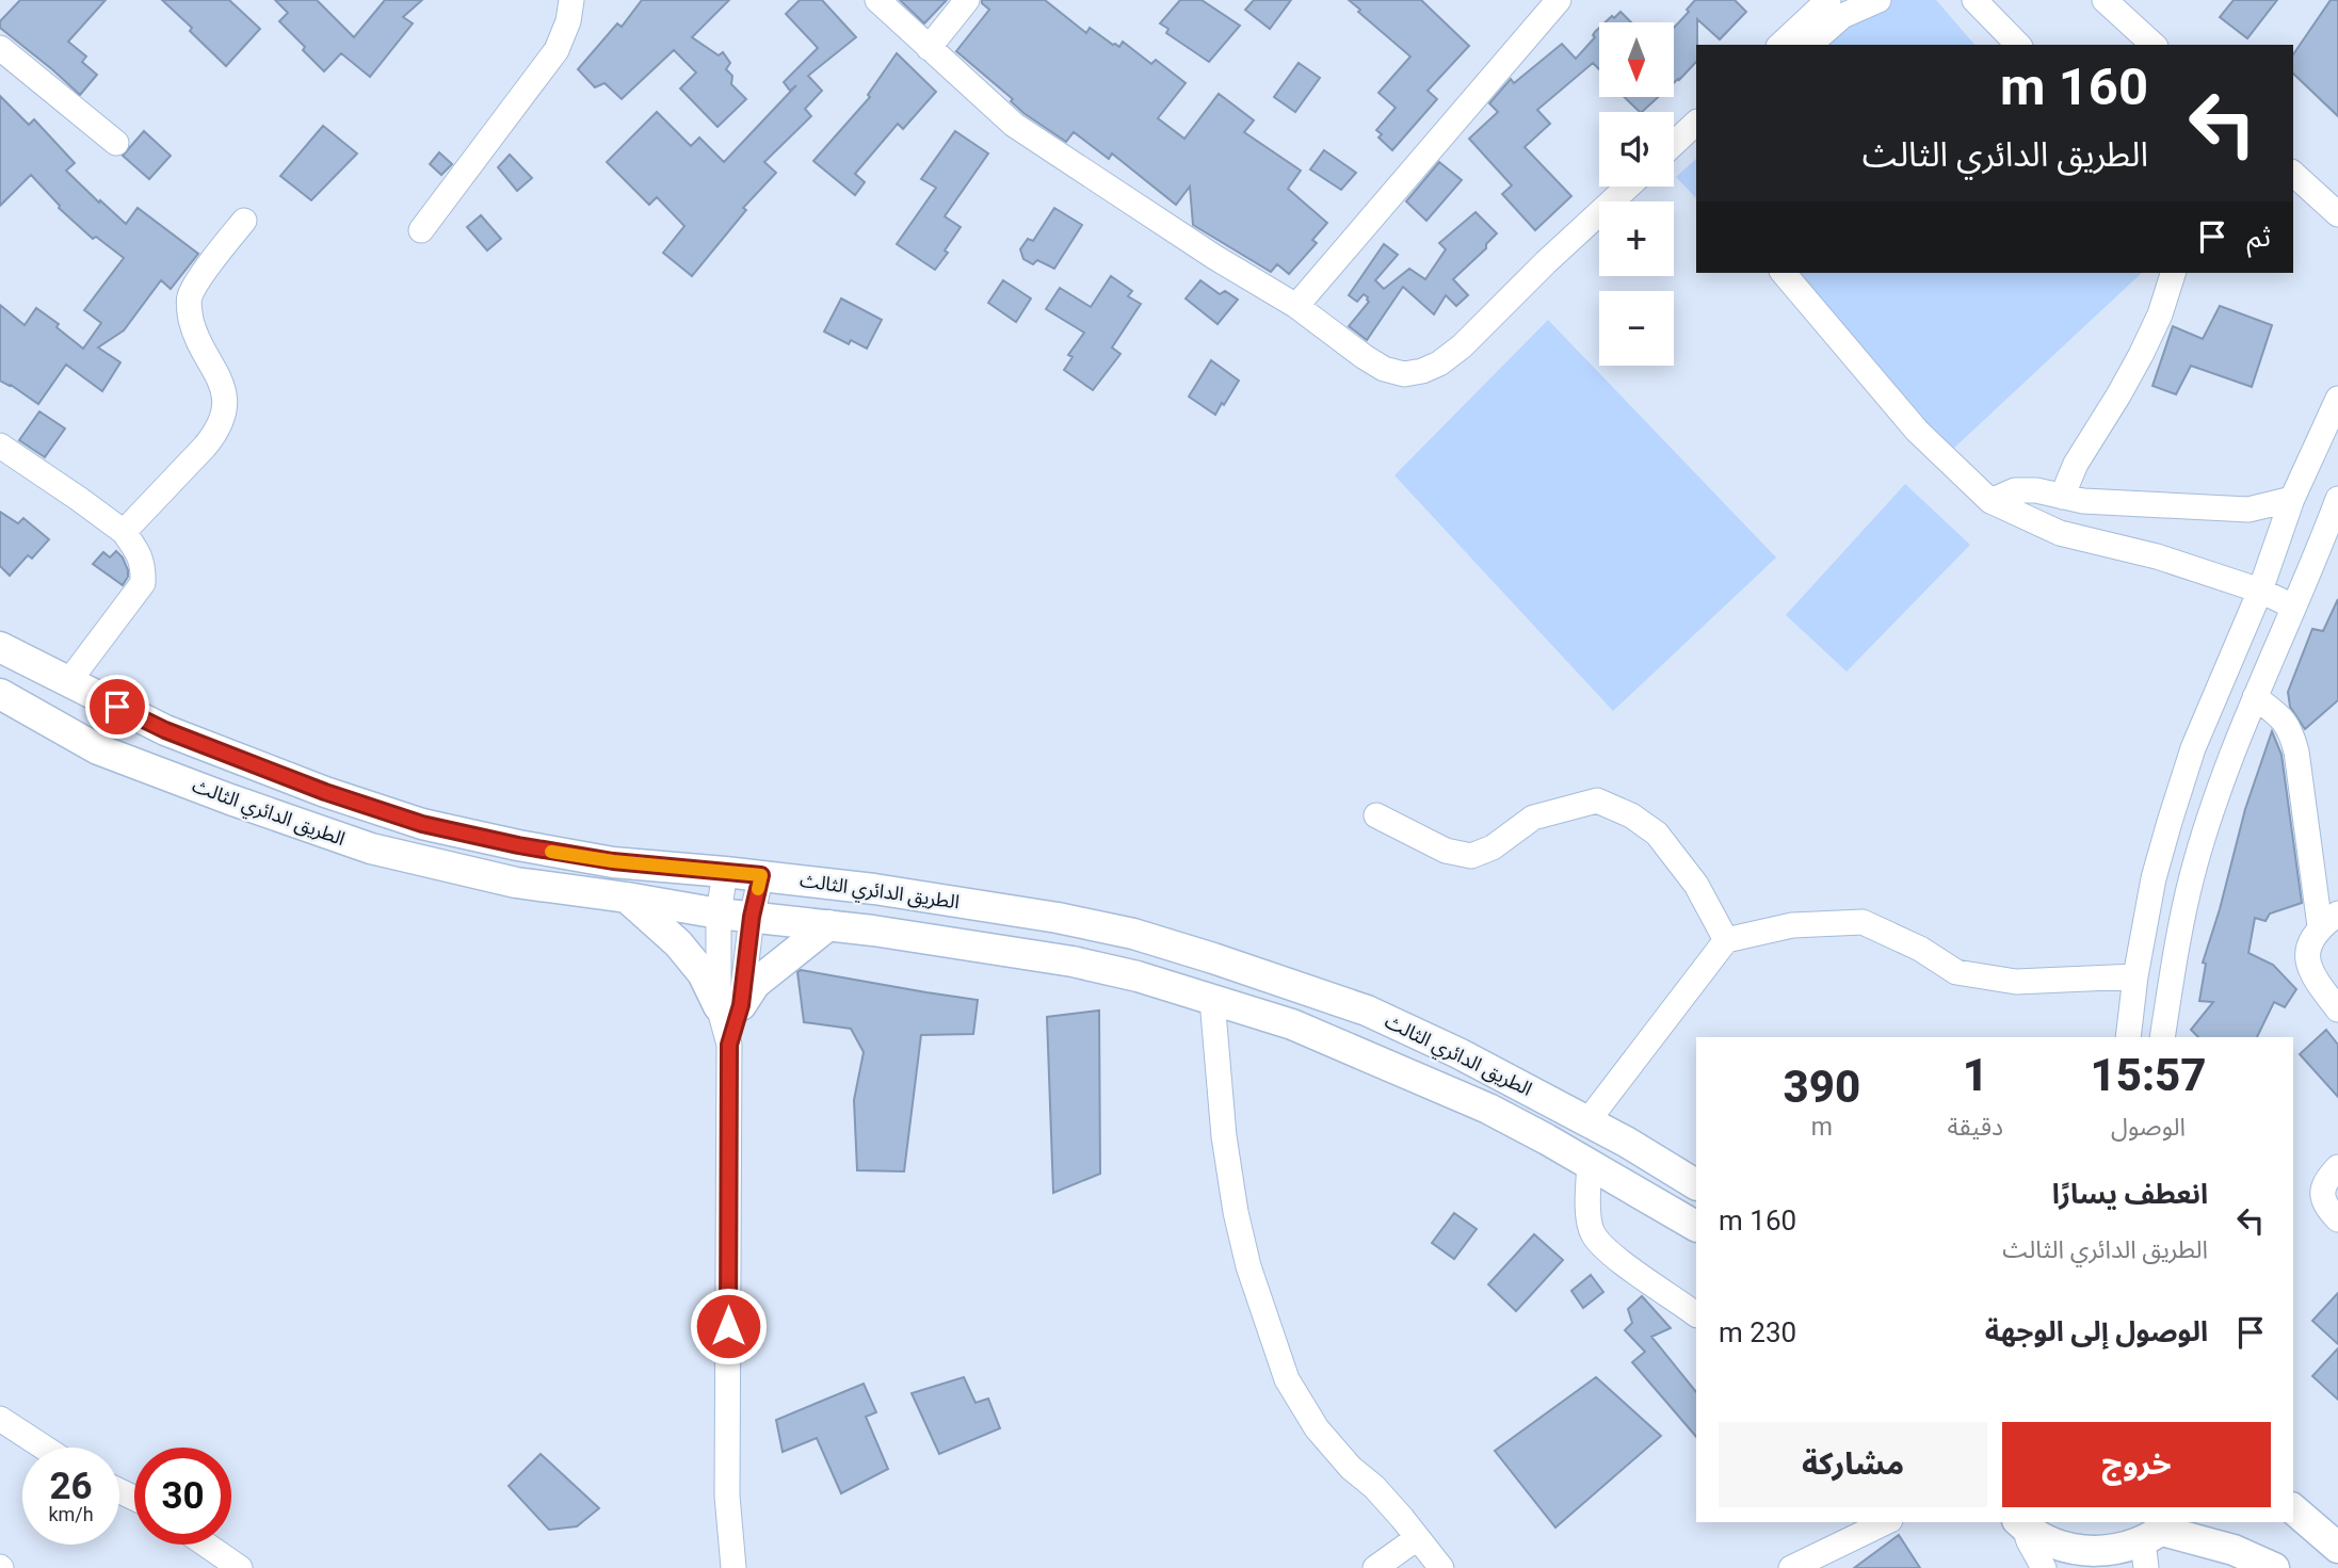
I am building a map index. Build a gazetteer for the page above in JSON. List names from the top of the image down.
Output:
{
  "streets": {
    "main road": ["الطريق الدائري الثالث"]
  },
  "north": "bottom",
  "page": {
    "map_buttons": ["+", "−"],
    "turn": ["160 m", "الطريق الدائري الثالث"],
    "then": "ثم",
    "eta": [
      "15:57",
      "الوصول",
      "1",
      "دقيقة",
      "390",
      "m"
    ],
    "list": [
      {
        "name": "انعطف يسارًا",
        "note": "الطريق الدائري الثالث",
        "value": "160 m"
      },
      {
        "name": "الوصول إلى الوجهة",
        "value": "230 m"
      }
    ],
    "buttons": ["خروج", "مشاركة"],
    "speed": "26 km/h",
    "limit": "30"
  }
}
